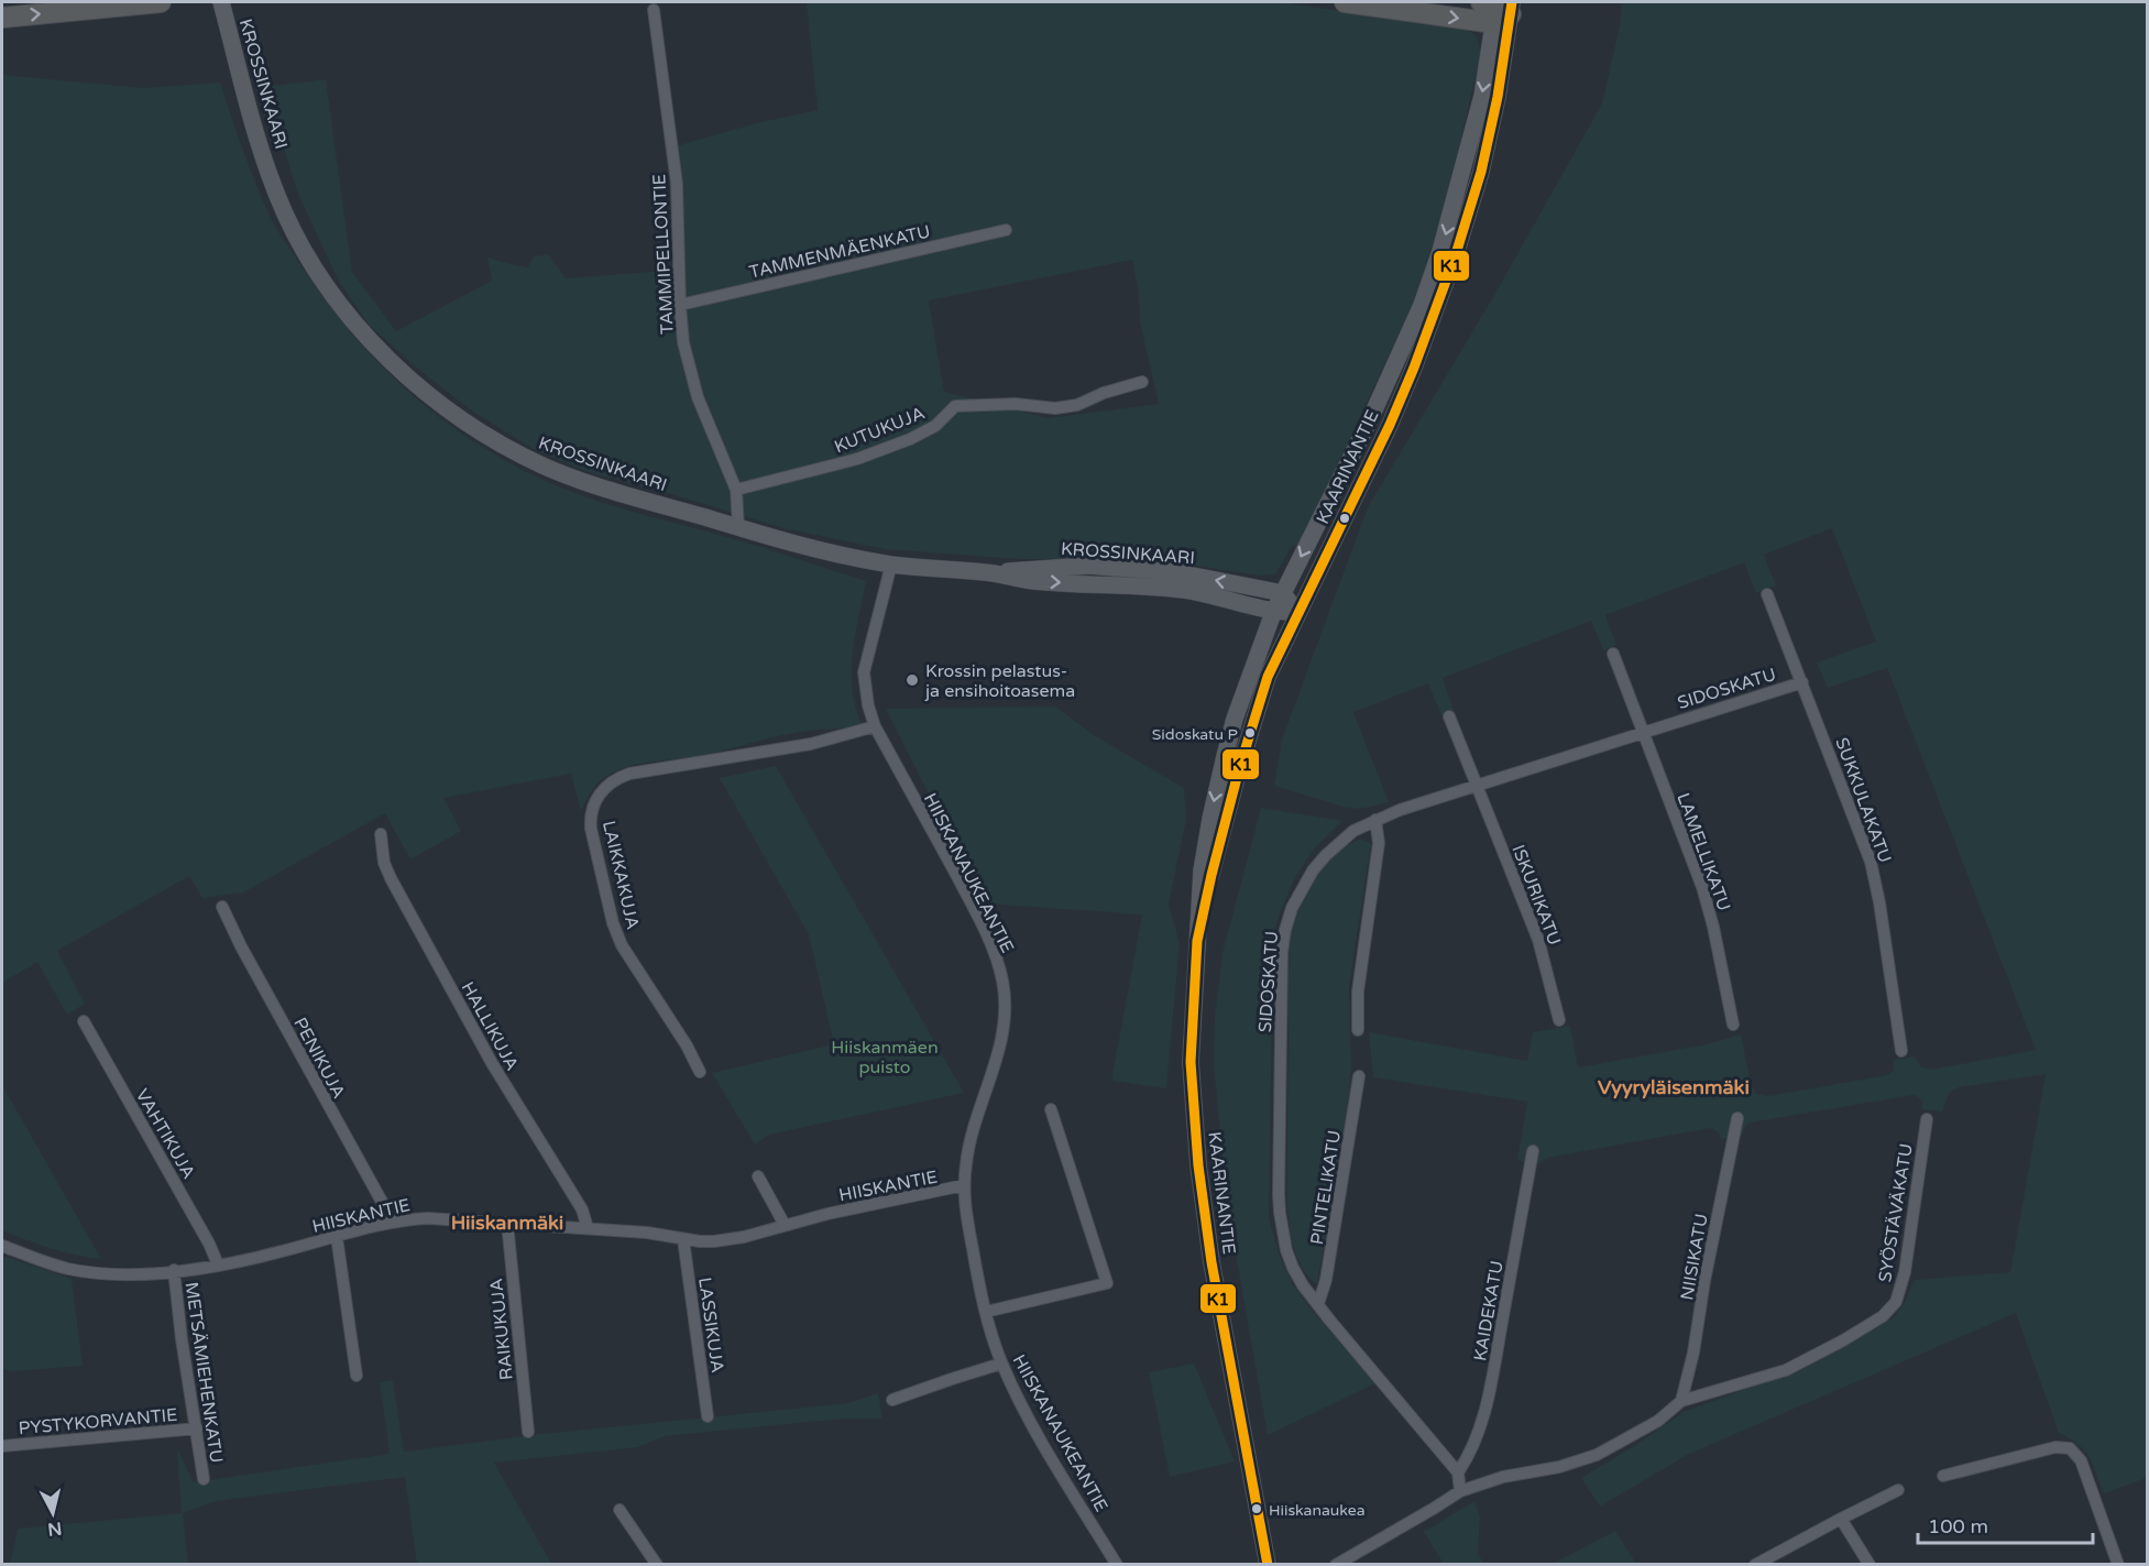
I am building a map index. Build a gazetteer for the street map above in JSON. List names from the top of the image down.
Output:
{
  "streets": {
    "main road": ["KROSSINKAARI", "KAARINANTIE"],
    "street": [
      "TAMMENMÄENKATU",
      "TAMMIPELLONTIE",
      "KUTUKUJA",
      "SIDOSKATU",
      "SUKKULAKATU",
      "LAMELLIKATU",
      "HIISKANAUKEANTIE",
      "LAIKKAKUJA",
      "ISKURIKATU",
      "HALLIKUJA",
      "PENIKUJA",
      "VAHTIKUJA",
      "HIISKANTIE",
      "PINTELIKATU",
      "SYÖSTÄVÄKATU",
      "NIISIKATU",
      "KAIDEKATU",
      "LASSIKUJA",
      "RAIKUKUJA",
      "METSÄMIEHENKATU",
      "PYSTYKORVANTIE"
    ]
  },
  "crossings": [
    ["KROSSINKAARI", "TAMMIPELLONTIE"],
    ["KROSSINKAARI", "KAARINANTIE"],
    ["KROSSINKAARI", "HIISKANAUKEANTIE"],
    ["TAMMENMÄENKATU", "TAMMIPELLONTIE"],
    ["TAMMIPELLONTIE", "KUTUKUJA"],
    ["SIDOSKATU", "SUKKULAKATU"],
    ["SIDOSKATU", "LAMELLIKATU"],
    ["SIDOSKATU", "ISKURIKATU"],
    ["SIDOSKATU", "PINTELIKATU"],
    ["SIDOSKATU", "KAIDEKATU"],
    ["HIISKANAUKEANTIE", "LAIKKAKUJA"],
    ["HIISKANAUKEANTIE", "HIISKANTIE"],
    ["HALLIKUJA", "HIISKANTIE"],
    ["PENIKUJA", "HIISKANTIE"],
    ["VAHTIKUJA", "HIISKANTIE"],
    ["HIISKANTIE", "LASSIKUJA"],
    ["HIISKANTIE", "RAIKUKUJA"],
    ["HIISKANTIE", "METSÄMIEHENKATU"],
    ["SYÖSTÄVÄKATU", "NIISIKATU"],
    ["METSÄMIEHENKATU", "PYSTYKORVANTIE"]
  ],
  "districts": ["Vyyryläisenmäki", "Hiiskanmäki"],
  "parks": ["Hiiskanmäen puisto"],
  "places": ["Krossin pelastus- ja ensihoitoasema", "Sidoskatu P", "Hiiskanaukea"],
  "lines": ["transit line K1"],
  "scale_bar": "100 m",
  "north": "bottom"
}
